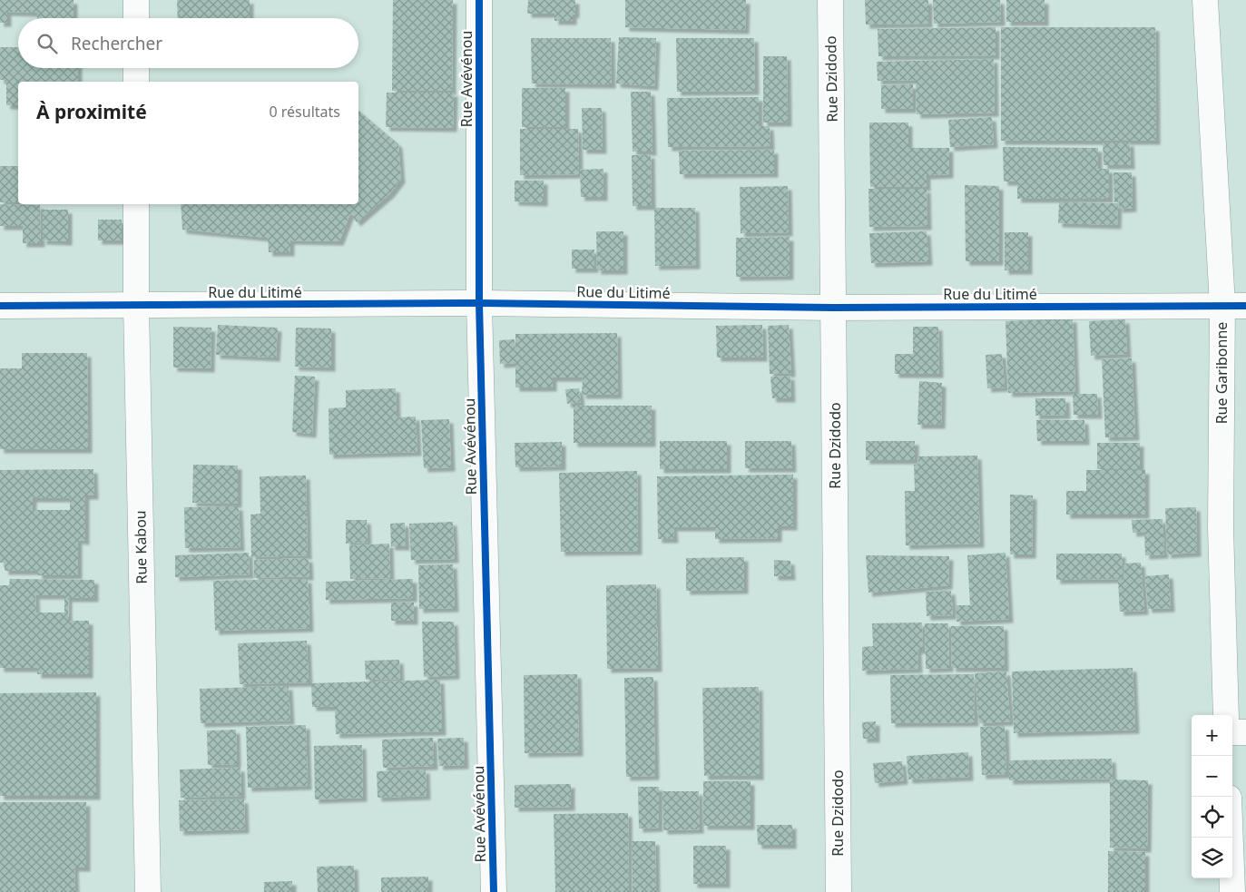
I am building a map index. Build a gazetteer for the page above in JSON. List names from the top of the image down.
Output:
{
  "streets": {
    "street": [
      "Rue Avévénou",
      "Rue Dzidodo",
      "Rue du Litimé",
      "Rue Garibonne",
      "Rue Kabou"
    ]
  },
  "crossings": [
    ["Rue Avévénou", "Rue du Litimé"],
    ["Rue Dzidodo", "Rue du Litimé"],
    ["Rue du Litimé", "Rue Garibonne"],
    ["Rue du Litimé", "Rue Kabou"]
  ],
  "page": {
    "search": "Rechercher",
    "heading": ["À proximité", "0 résultats"],
    "map_buttons": ["+", "−"]
  }
}
